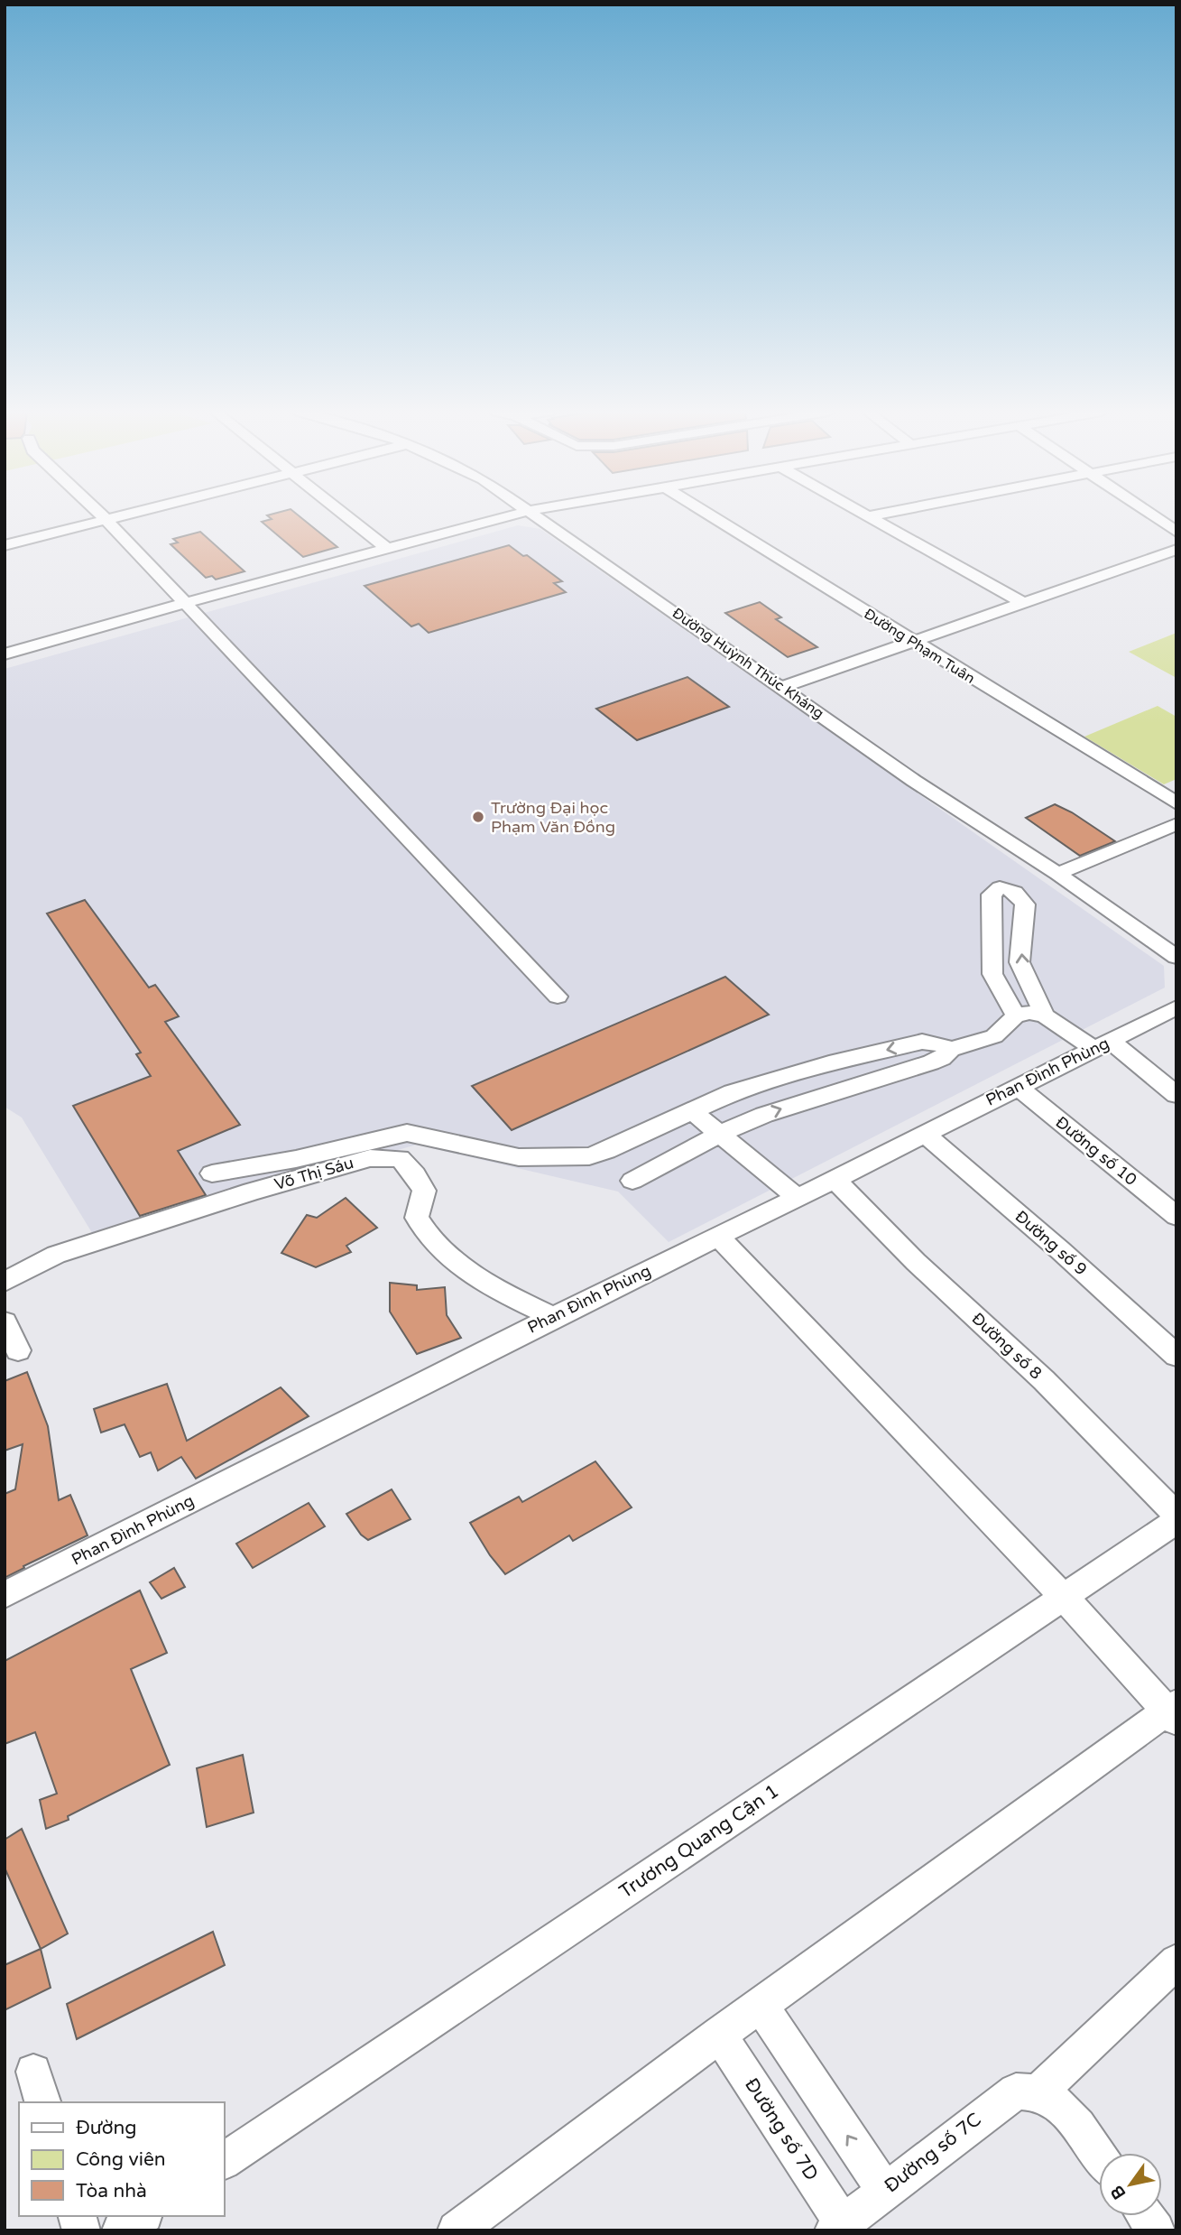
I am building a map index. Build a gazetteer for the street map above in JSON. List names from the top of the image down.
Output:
{
  "streets": {
    "street": [
      "Đường Phạm Tuân",
      "Đường Huỳnh Thúc Kháng",
      "Phan Đình Phùng",
      "Đường số 10",
      "Võ Thị Sáu",
      "Đường số 9",
      "Đường số 8",
      "Trương Quang Cận 1",
      "Đường số 7D",
      "Đường số 7C"
    ]
  },
  "crossings": [
    ["Phan Đình Phùng", "Đường số 10"],
    ["Phan Đình Phùng", "Võ Thị Sáu"],
    ["Phan Đình Phùng", "Đường số 9"],
    ["Phan Đình Phùng", "Đường số 8"],
    ["Đường số 7D", "Đường số 7C"]
  ],
  "places": ["Trường Đại học Phạm Văn Đồng"],
  "legend": ["Đường", "Công viên", "Tòa nhà"],
  "north": "bottom left"
}
